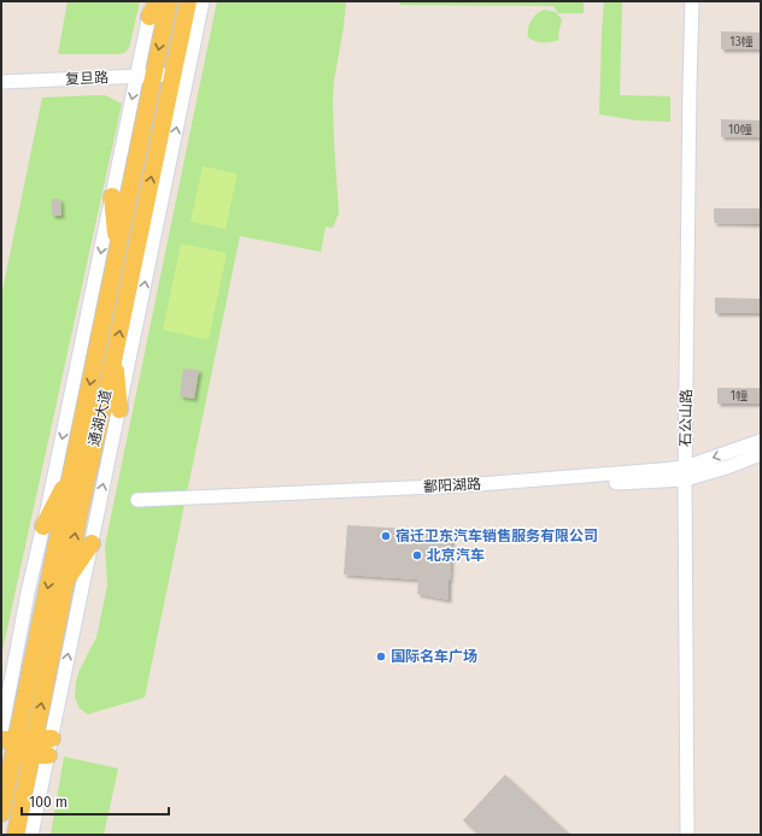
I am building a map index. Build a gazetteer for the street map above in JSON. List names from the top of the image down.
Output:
{
  "streets": {
    "main road": ["通湖大道"],
    "street": ["复旦路", "石公山路", "鄱阳湖路"]
  },
  "crossings": [
    ["复旦路", "通湖大道"],
    ["石公山路", "鄱阳湖路"]
  ],
  "places": ["宿迁卫东汽车销售服务有限公司", "北京汽车", "国际名车广场"],
  "house_numbers": ["13幢", "10幢", "1幢"],
  "scale_bar": "100 m"
}
